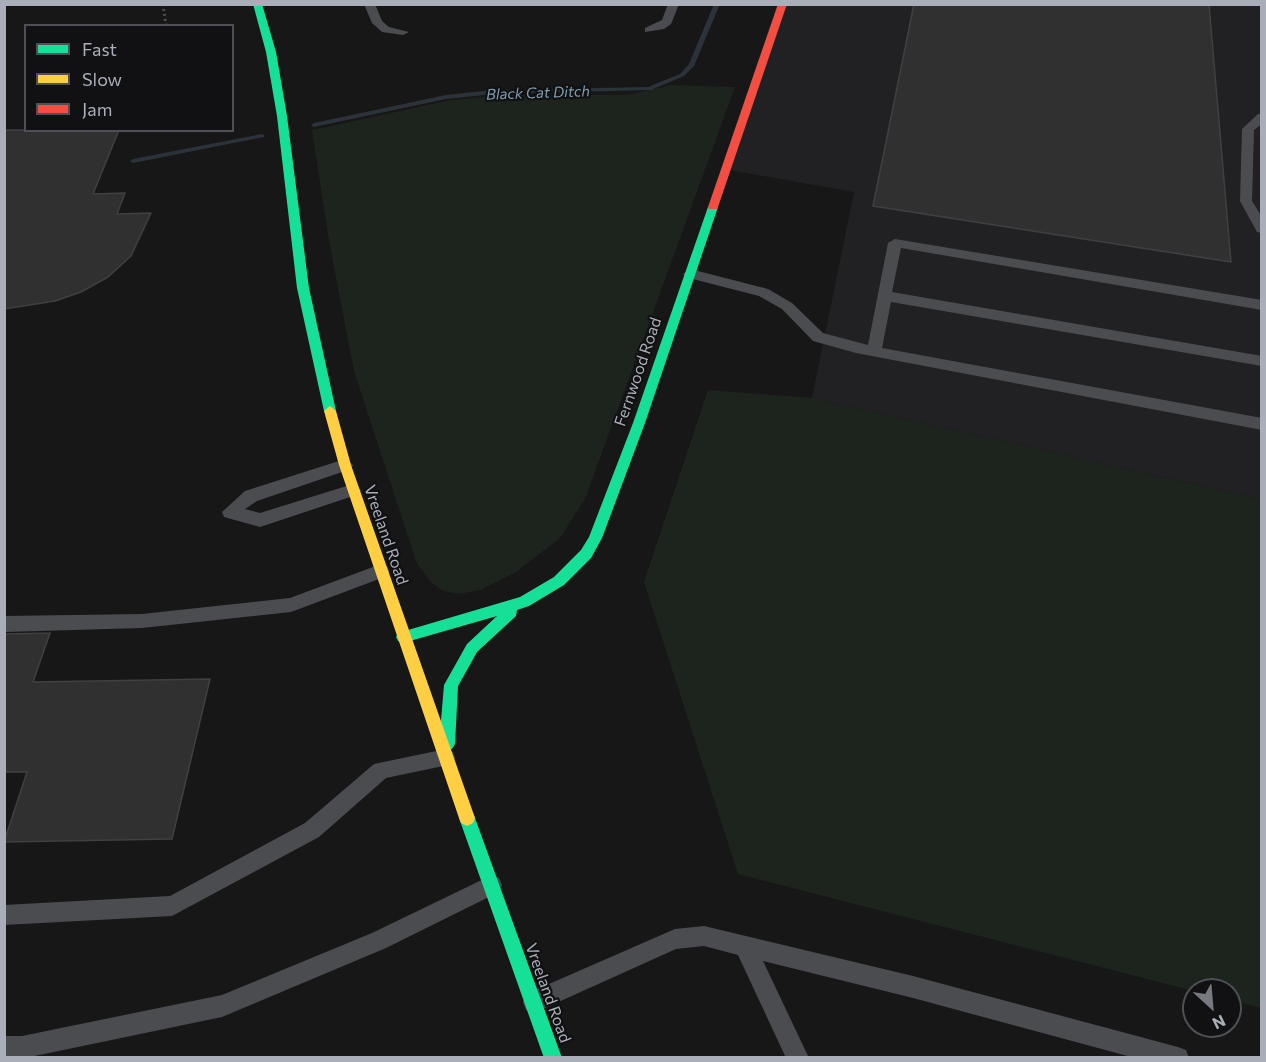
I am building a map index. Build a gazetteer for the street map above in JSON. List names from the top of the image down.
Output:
{
  "streets": {
    "street": ["Fernwood Road", "Vreeland Road"]
  },
  "crossings": [
    ["Fernwood Road", "Vreeland Road"]
  ],
  "water": ["Black Cat Ditch"],
  "legend": ["Fast", "Slow", "Jam"],
  "north": "bottom right"
}
